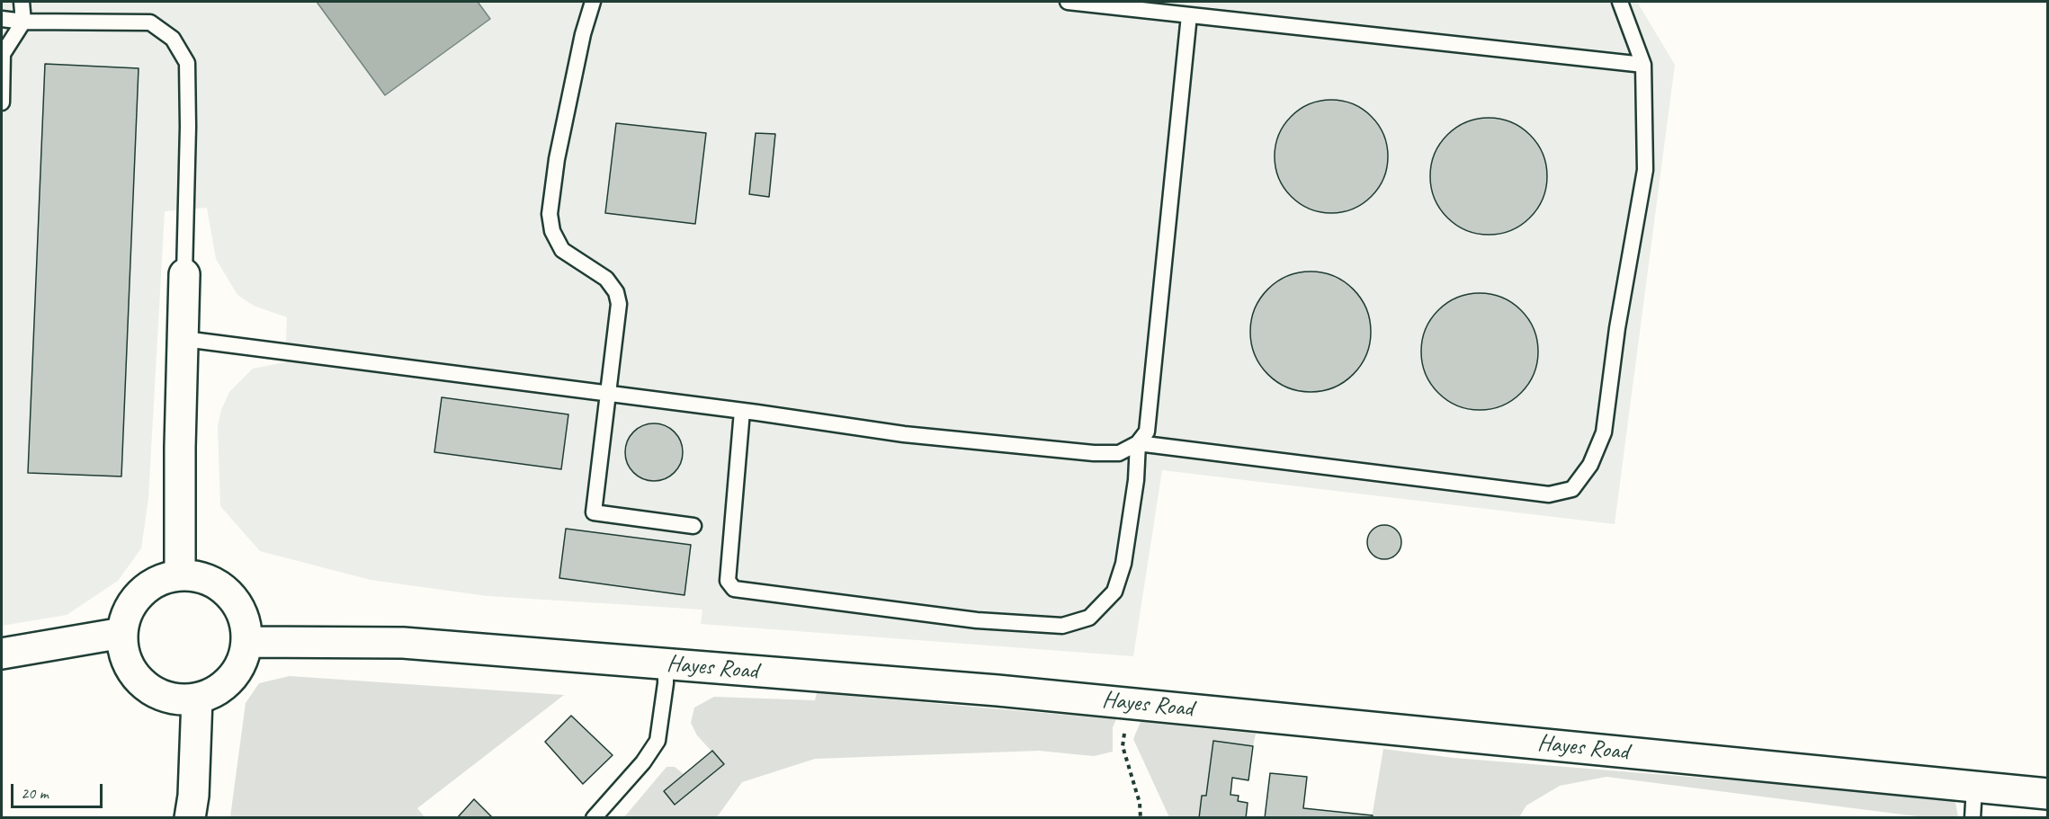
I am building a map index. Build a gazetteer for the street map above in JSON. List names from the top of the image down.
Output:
{
  "streets": {
    "street": ["Hayes Road"]
  },
  "scale_bar": "20 m"
}
